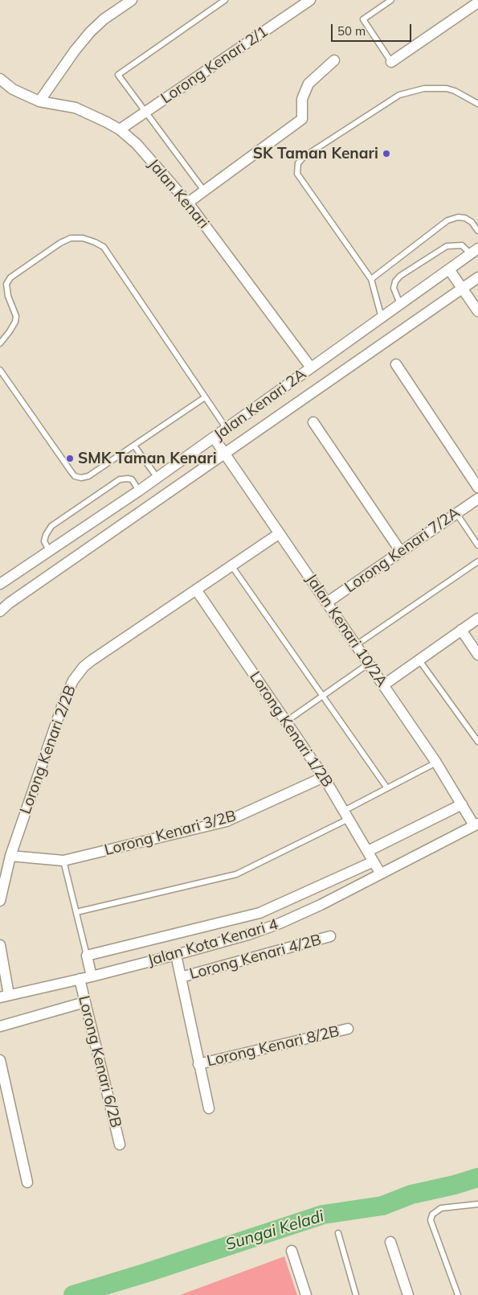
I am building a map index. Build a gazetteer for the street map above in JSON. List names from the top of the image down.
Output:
{
  "streets": {
    "street": [
      "Lorong Kenari 2/1",
      "Jalan Kenari",
      "Jalan Kenari 2A",
      "Lorong Kenari 7/2A",
      "Jalan Kenari 10/2A",
      "Lorong Kenari 1/2B",
      "Lorong Kenari 2/2B",
      "Lorong Kenari 3/2B",
      "Jalan Kota Kenari 4",
      "Lorong Kenari 4/2B",
      "Lorong Kenari 8/2B",
      "Lorong Kenari 6/2B"
    ]
  },
  "crossings": [
    ["Lorong Kenari 2/1", "Jalan Kenari"],
    ["Jalan Kenari", "Jalan Kenari 2A"],
    ["Jalan Kenari 2A", "Jalan Kenari 10/2A"],
    ["Lorong Kenari 7/2A", "Jalan Kenari 10/2A"],
    ["Jalan Kenari 10/2A", "Lorong Kenari 2/2B"],
    ["Jalan Kenari 10/2A", "Jalan Kota Kenari 4"],
    ["Lorong Kenari 1/2B", "Lorong Kenari 2/2B"],
    ["Lorong Kenari 1/2B", "Lorong Kenari 3/2B"],
    ["Lorong Kenari 1/2B", "Jalan Kota Kenari 4"],
    ["Lorong Kenari 2/2B", "Lorong Kenari 3/2B"],
    ["Jalan Kota Kenari 4", "Lorong Kenari 6/2B"]
  ],
  "water": ["Sungai Keladi"],
  "places": ["SK Taman Kenari", "SMK Taman Kenari"],
  "scale_bar": "50 m"
}
